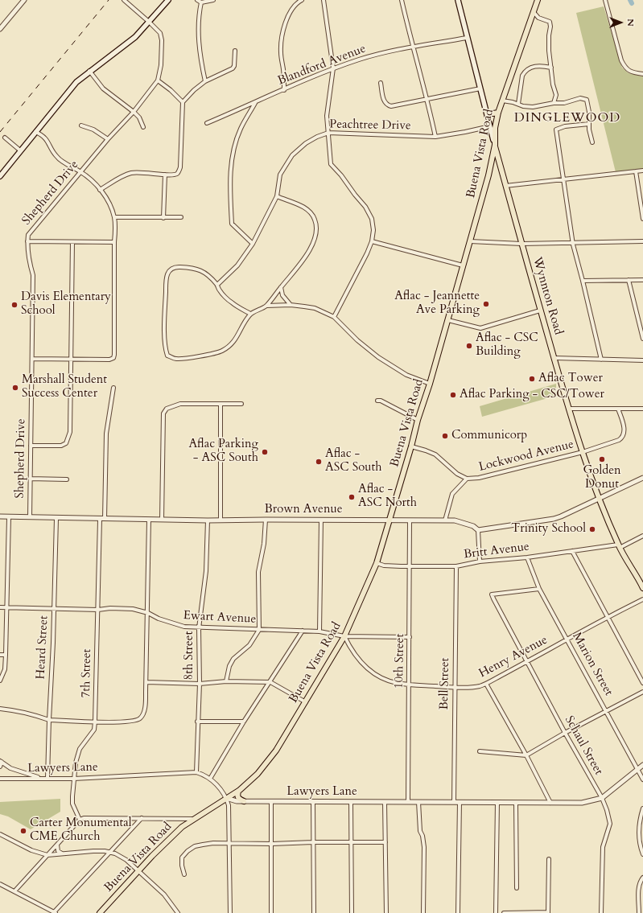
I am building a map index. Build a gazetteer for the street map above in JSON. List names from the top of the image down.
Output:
{
  "streets": {
    "main road": ["Buena Vista Road", "Wynnton Road"],
    "street": [
      "Blandford Avenue",
      "Peachtree Drive",
      "Shepherd Drive",
      "Lockwood Avenue",
      "Brown Avenue",
      "Britt Avenue",
      "Ewart Avenue",
      "Heard Street",
      "8th Street",
      "Henry Avenue",
      "10th Street",
      "Marion Street",
      "7th Street",
      "Bell Street",
      "Schaul Street",
      "Lawyers Lane"
    ]
  },
  "crossings": [
    ["Blandford Avenue", "Wynnton Road"],
    ["Peachtree Drive", "Wynnton Road"],
    ["Buena Vista Road", "Wynnton Road"],
    ["Buena Vista Road", "Lockwood Avenue"],
    ["Buena Vista Road", "Brown Avenue"],
    ["Buena Vista Road", "Britt Avenue"],
    ["Buena Vista Road", "Ewart Avenue"],
    ["Buena Vista Road", "Henry Avenue"],
    ["Buena Vista Road", "Lawyers Lane"],
    ["Shepherd Drive", "Brown Avenue"],
    ["Wynnton Road", "Lockwood Avenue"],
    ["Wynnton Road", "Britt Avenue"],
    ["Brown Avenue", "Heard Street"],
    ["Brown Avenue", "8th Street"],
    ["Brown Avenue", "10th Street"],
    ["Brown Avenue", "7th Street"],
    ["Britt Avenue", "10th Street"],
    ["Britt Avenue", "Marion Street"],
    ["Britt Avenue", "Bell Street"],
    ["Ewart Avenue", "Heard Street"],
    ["Ewart Avenue", "8th Street"],
    ["Ewart Avenue", "Henry Avenue"],
    ["Ewart Avenue", "10th Street"],
    ["Ewart Avenue", "7th Street"],
    ["Heard Street", "Lawyers Lane"],
    ["8th Street", "Lawyers Lane"],
    ["Henry Avenue", "10th Street"],
    ["Henry Avenue", "Marion Street"],
    ["Henry Avenue", "Bell Street"],
    ["Henry Avenue", "Schaul Street"],
    ["10th Street", "Lawyers Lane"],
    ["Marion Street", "Schaul Street"],
    ["Marion Street", "Lawyers Lane"],
    ["7th Street", "Lawyers Lane"],
    ["Bell Street", "Lawyers Lane"],
    ["Schaul Street", "Lawyers Lane"]
  ],
  "districts": ["DINGLEWOOD"],
  "places": [
    "Aflac - Jeannette Ave Parking",
    "Davis Elementary School",
    "Aflac - CSC Building",
    "Aflac Tower",
    "Marshall Student Success Center",
    "Aflac Parking - CSC/Tower",
    "Communicorp",
    "Aflac Parking - ASC South",
    "Golden Donut",
    "Aflac - ASC South",
    "Aflac - ASC North",
    "Trinity School",
    "Carter Monumental CME Church"
  ],
  "north": "right"
}
